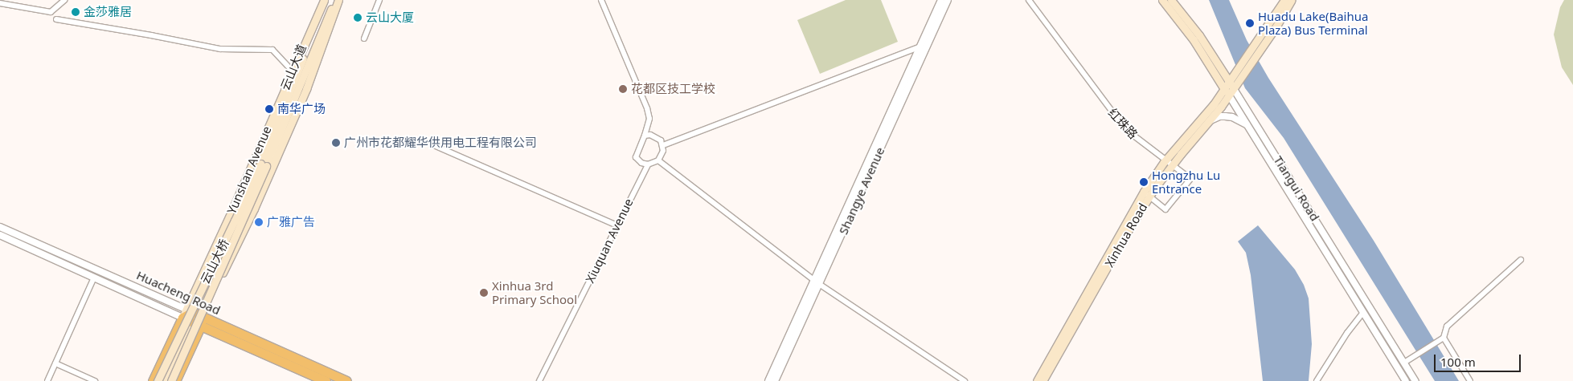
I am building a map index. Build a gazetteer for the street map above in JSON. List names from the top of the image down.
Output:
{
  "streets": {
    "highway": ["Huacheng Road"],
    "main road": [
      "云山大道",
      "Yunshan Avenue",
      "Tiangui Road",
      "Xinhua Road",
      "云山大桥"
    ],
    "street": ["红珠路", "Shangye Avenue", "Xiuquan Avenue"]
  },
  "crossings": [
    ["云山大道", "Yunshan Avenue"],
    ["云山大道", "云山大桥"],
    ["红珠路", "Xinhua Road"],
    ["Yunshan Avenue", "Huacheng Road"],
    ["Tiangui Road", "Xinhua Road"]
  ],
  "places": [
    "金莎雅居",
    "云山大厦",
    "Huadu Lake(Baihua Plaza) Bus Terminal",
    "花都区技工学校",
    "南华广场",
    "广州市花都耀华供用电工程有限公司",
    "Hongzhu Lu Entrance",
    "广雅广告",
    "Xinhua 3rd Primary School"
  ],
  "scale_bar": "100 m"
}
